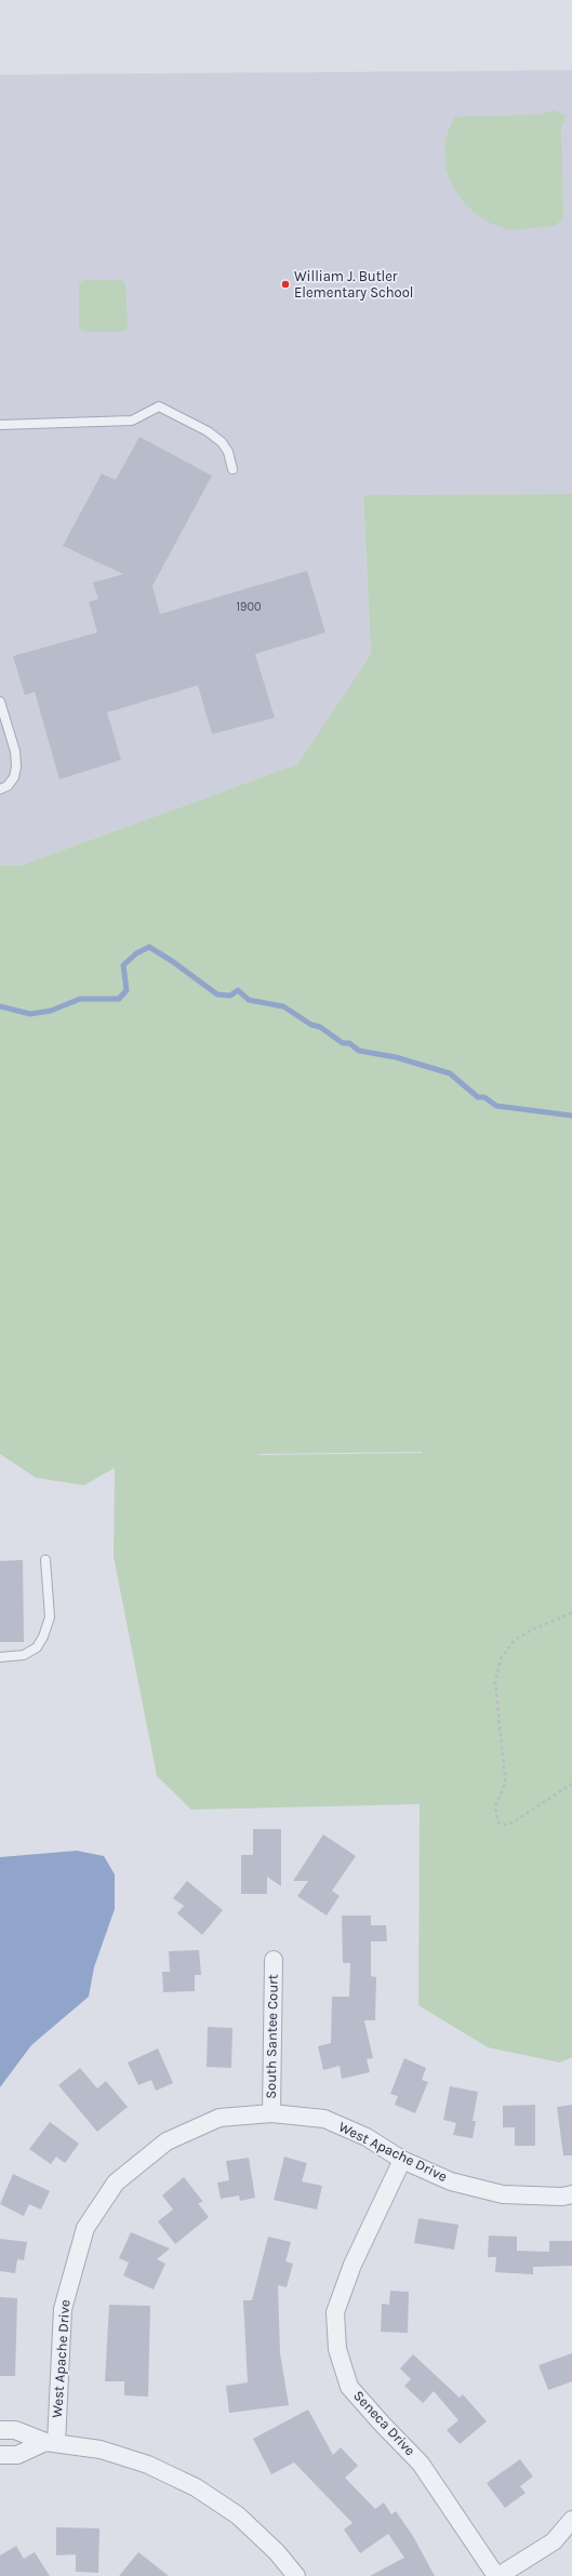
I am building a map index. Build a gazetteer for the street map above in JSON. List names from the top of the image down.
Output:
{
  "streets": {
    "street": ["South Santee Court", "West Apache Drive", "Seneca Drive"]
  },
  "crossings": [
    ["South Santee Court", "West Apache Drive"],
    ["West Apache Drive", "Seneca Drive"]
  ],
  "places": ["William J. Butler Elementary School"],
  "house_numbers": ["1900"]
}
